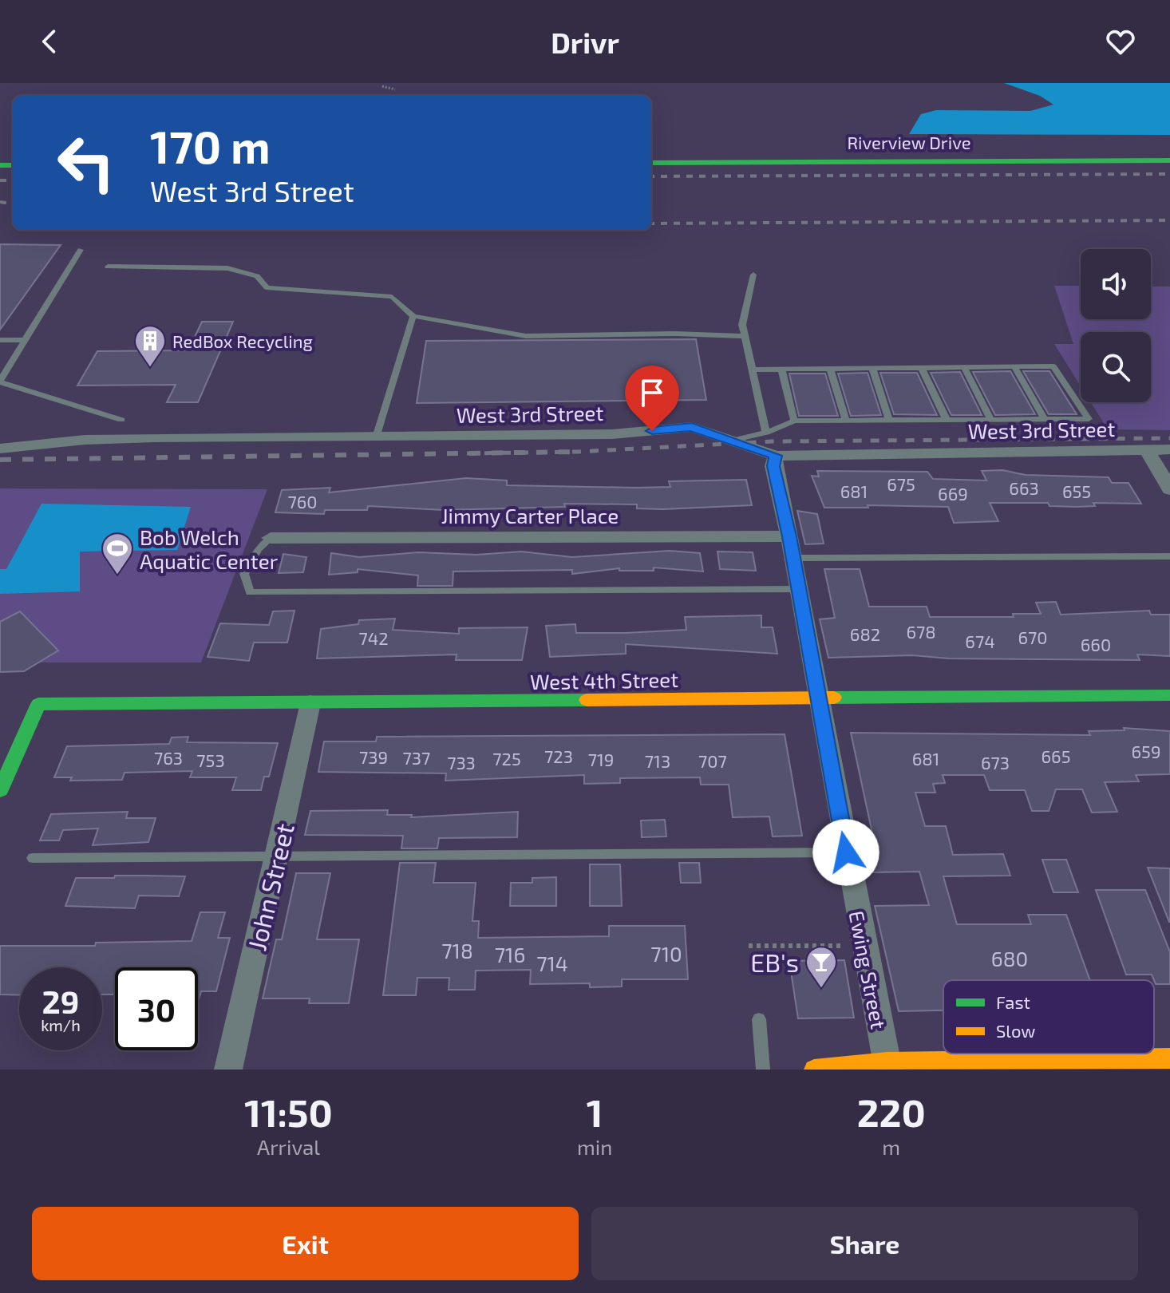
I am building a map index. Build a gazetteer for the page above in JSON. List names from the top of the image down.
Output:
{
  "streets": {
    "street": [
      "Riverview Drive",
      "West 3rd Street",
      "Jimmy Carter Place",
      "West 4th Street",
      "John Street",
      "Ewing Street"
    ]
  },
  "crossings": [
    ["West 3rd Street", "Ewing Street"],
    ["Jimmy Carter Place", "Ewing Street"],
    ["West 4th Street", "John Street"],
    ["West 4th Street", "Ewing Street"]
  ],
  "places": {
    "building": ["RedBox Recycling"],
    "sports": ["Bob Welch Aquatic Center"],
    "bar": ["EB's"]
  },
  "house_numbers": [
    "675",
    "663",
    "681",
    "655",
    "669",
    "760",
    "678",
    "682",
    "670",
    "742",
    "674",
    "660",
    "659",
    "723",
    "665",
    "739",
    "763",
    "737",
    "725",
    "681",
    "719",
    "753",
    "713",
    "707",
    "733",
    "673",
    "718",
    "710",
    "716",
    "680",
    "714"
  ],
  "legend": ["Fast", "Slow"],
  "page": {
    "header": "Drivr",
    "turn": ["170 m", "West 3rd Street"],
    "speed": "29 km/h",
    "limit": "30",
    "eta": [
      "11:50",
      "Arrival",
      "1",
      "min",
      "220",
      "m"
    ],
    "buttons": ["Exit", "Share"]
  }
}
